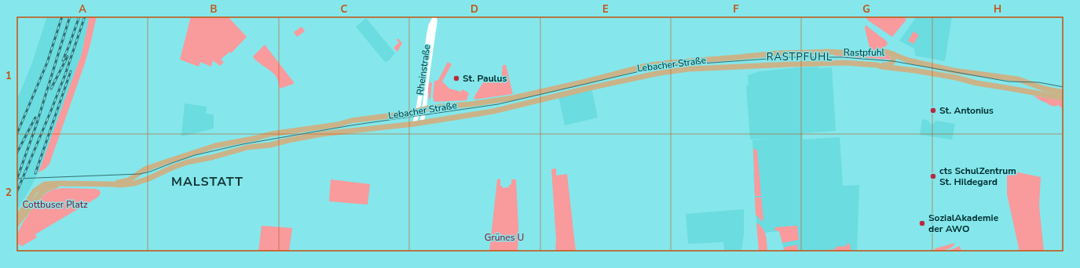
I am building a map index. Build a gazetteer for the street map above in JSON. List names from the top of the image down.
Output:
{
  "streets": {
    "main road": ["Rastpfuhl", "Lebacher Straße"],
    "street": ["Rheinstraße"]
  },
  "crossings": [
    ["Rastpfuhl", "Lebacher Straße"],
    ["Lebacher Straße", "Rheinstraße"]
  ],
  "districts": ["RASTPFUHL", "MALSTATT"],
  "parks": ["Cottbuser Platz", "Grünes U"],
  "places": [
    "St. Paulus",
    "St. Antonius",
    "cts SchulZentrum St. Hildegard",
    "SozialAkademie der AWO"
  ],
  "grid": {
    "columns": [
      "A",
      "B",
      "C",
      "D",
      "E",
      "F",
      "G",
      "H"
    ],
    "rows": ["1", "2"]
  }
}
